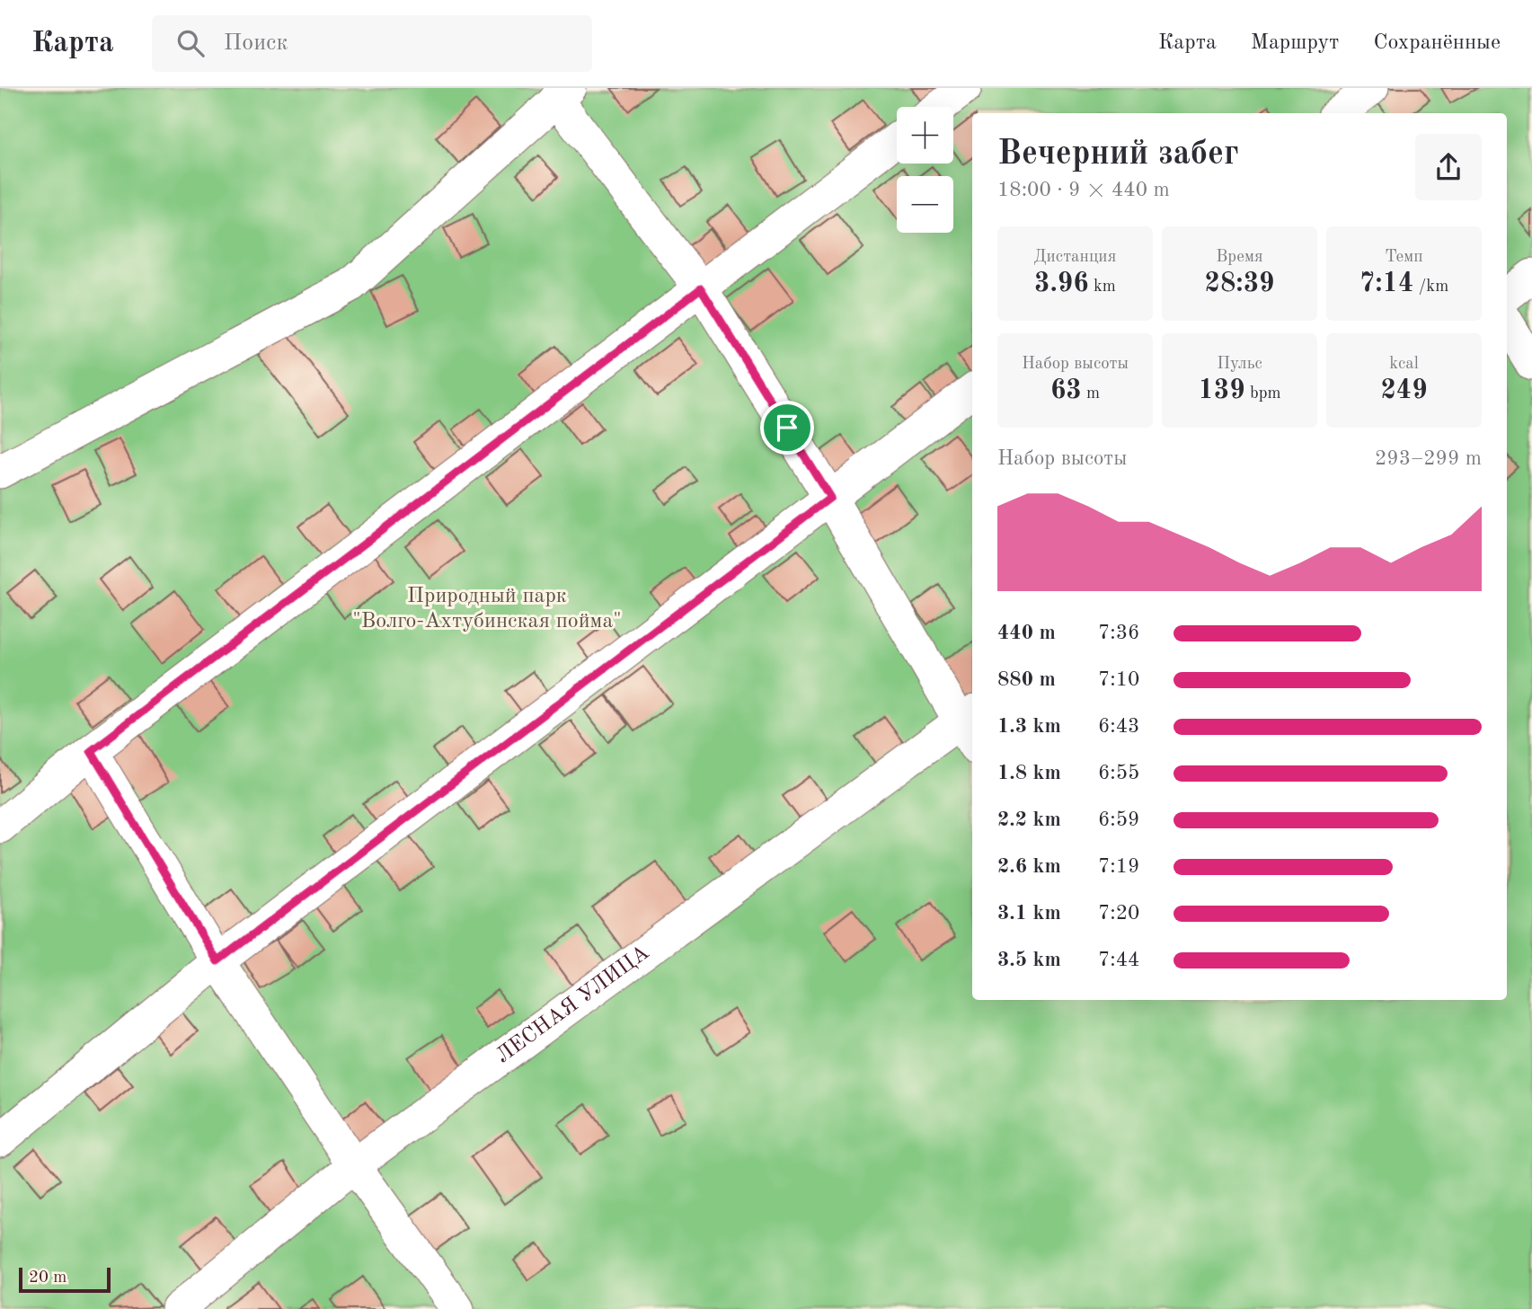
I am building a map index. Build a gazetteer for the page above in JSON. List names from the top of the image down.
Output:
{
  "streets": {
    "street": ["ЛЕСНАЯ УЛИЦА"]
  },
  "parks": ["Природный парк \"Волго-Ахтубинская пойма\""],
  "scale_bar": "20 m",
  "page": {
    "header": "Карта",
    "search": "Поиск",
    "nav": ["Карта", "Маршрут", "Сохранённые"],
    "map_buttons": ["+", "−"],
    "heading": ["Вечерний забег", "18:00 · 9 × 440 m"],
    "stats": [
      ["Дистанция", "3.96 km"],
      ["Время", "28:39"],
      ["Темп", "7:14 /km"],
      ["Набор высоты", "63 m"],
      ["Пульс", "139 bpm"],
      ["kcal", "249"]
    ],
    "chart": ["Набор высоты", "293–299 m"],
    "list": [
      {
        "name": "440 m",
        "note": "7:36"
      },
      {
        "name": "880 m",
        "note": "7:10"
      },
      {
        "name": "1.3 km",
        "note": "6:43"
      },
      {
        "name": "1.8 km",
        "note": "6:55"
      },
      {
        "name": "2.2 km",
        "note": "6:59"
      },
      {
        "name": "2.6 km",
        "note": "7:19"
      },
      {
        "name": "3.1 km",
        "note": "7:20"
      },
      {
        "name": "3.5 km",
        "note": "7:44"
      }
    ],
    "scale": "20 m"
  }
}
